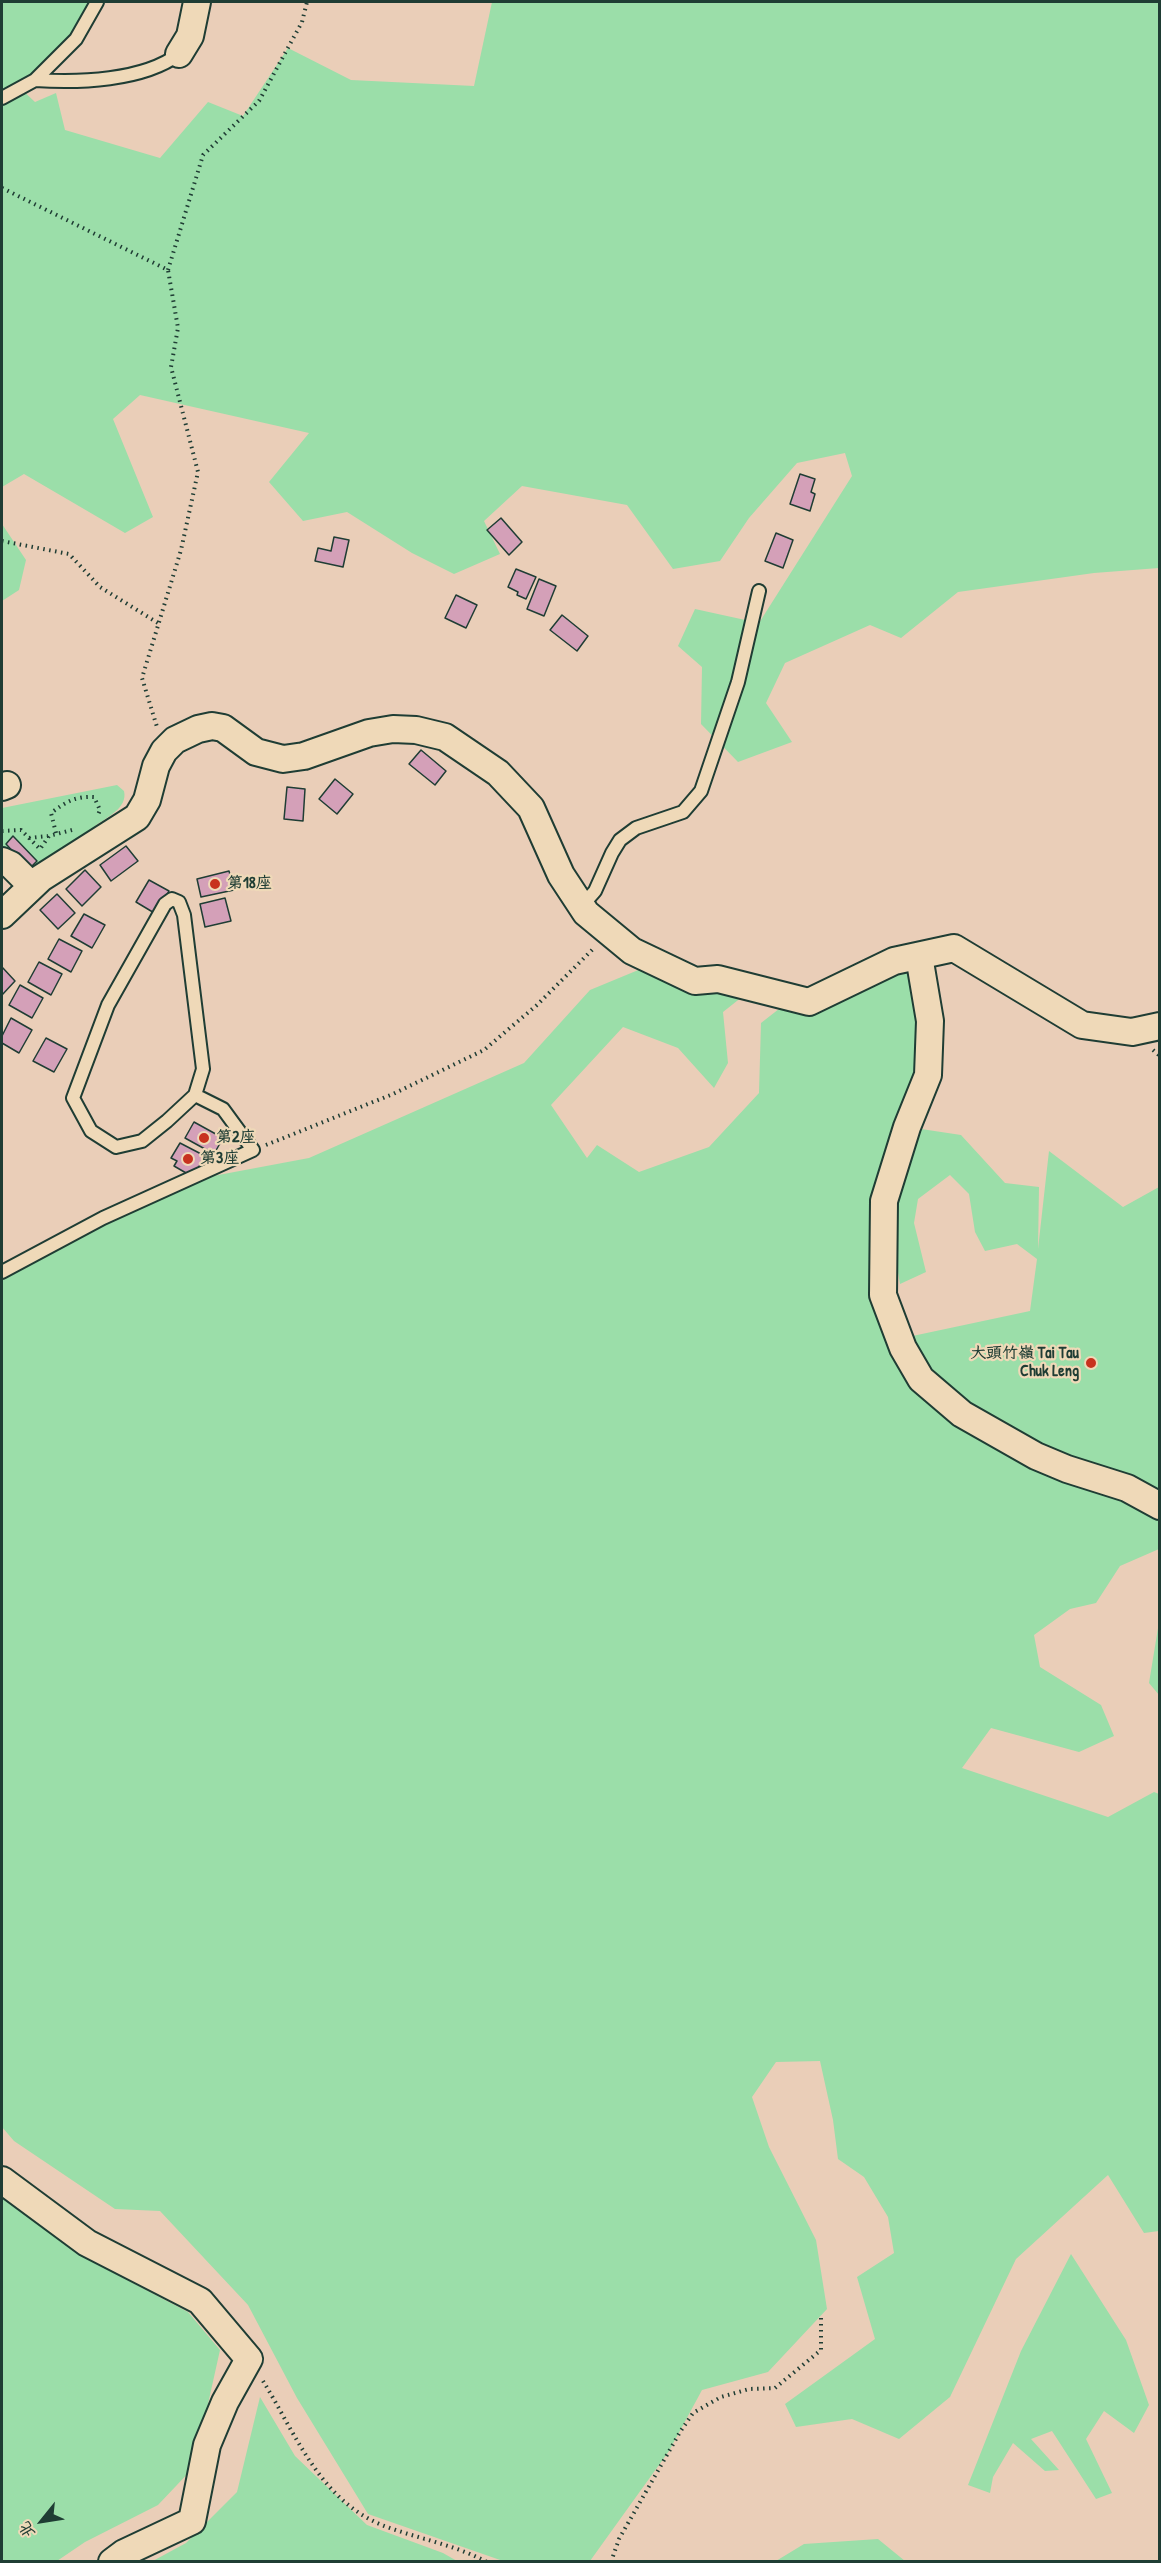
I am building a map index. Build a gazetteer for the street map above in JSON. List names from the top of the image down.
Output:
{
  "places": [
    "第18座",
    "第2座",
    "第3座",
    "大頭竹嶺 Tai Tau Chuk Leng"
  ],
  "north": "bottom left"
}
